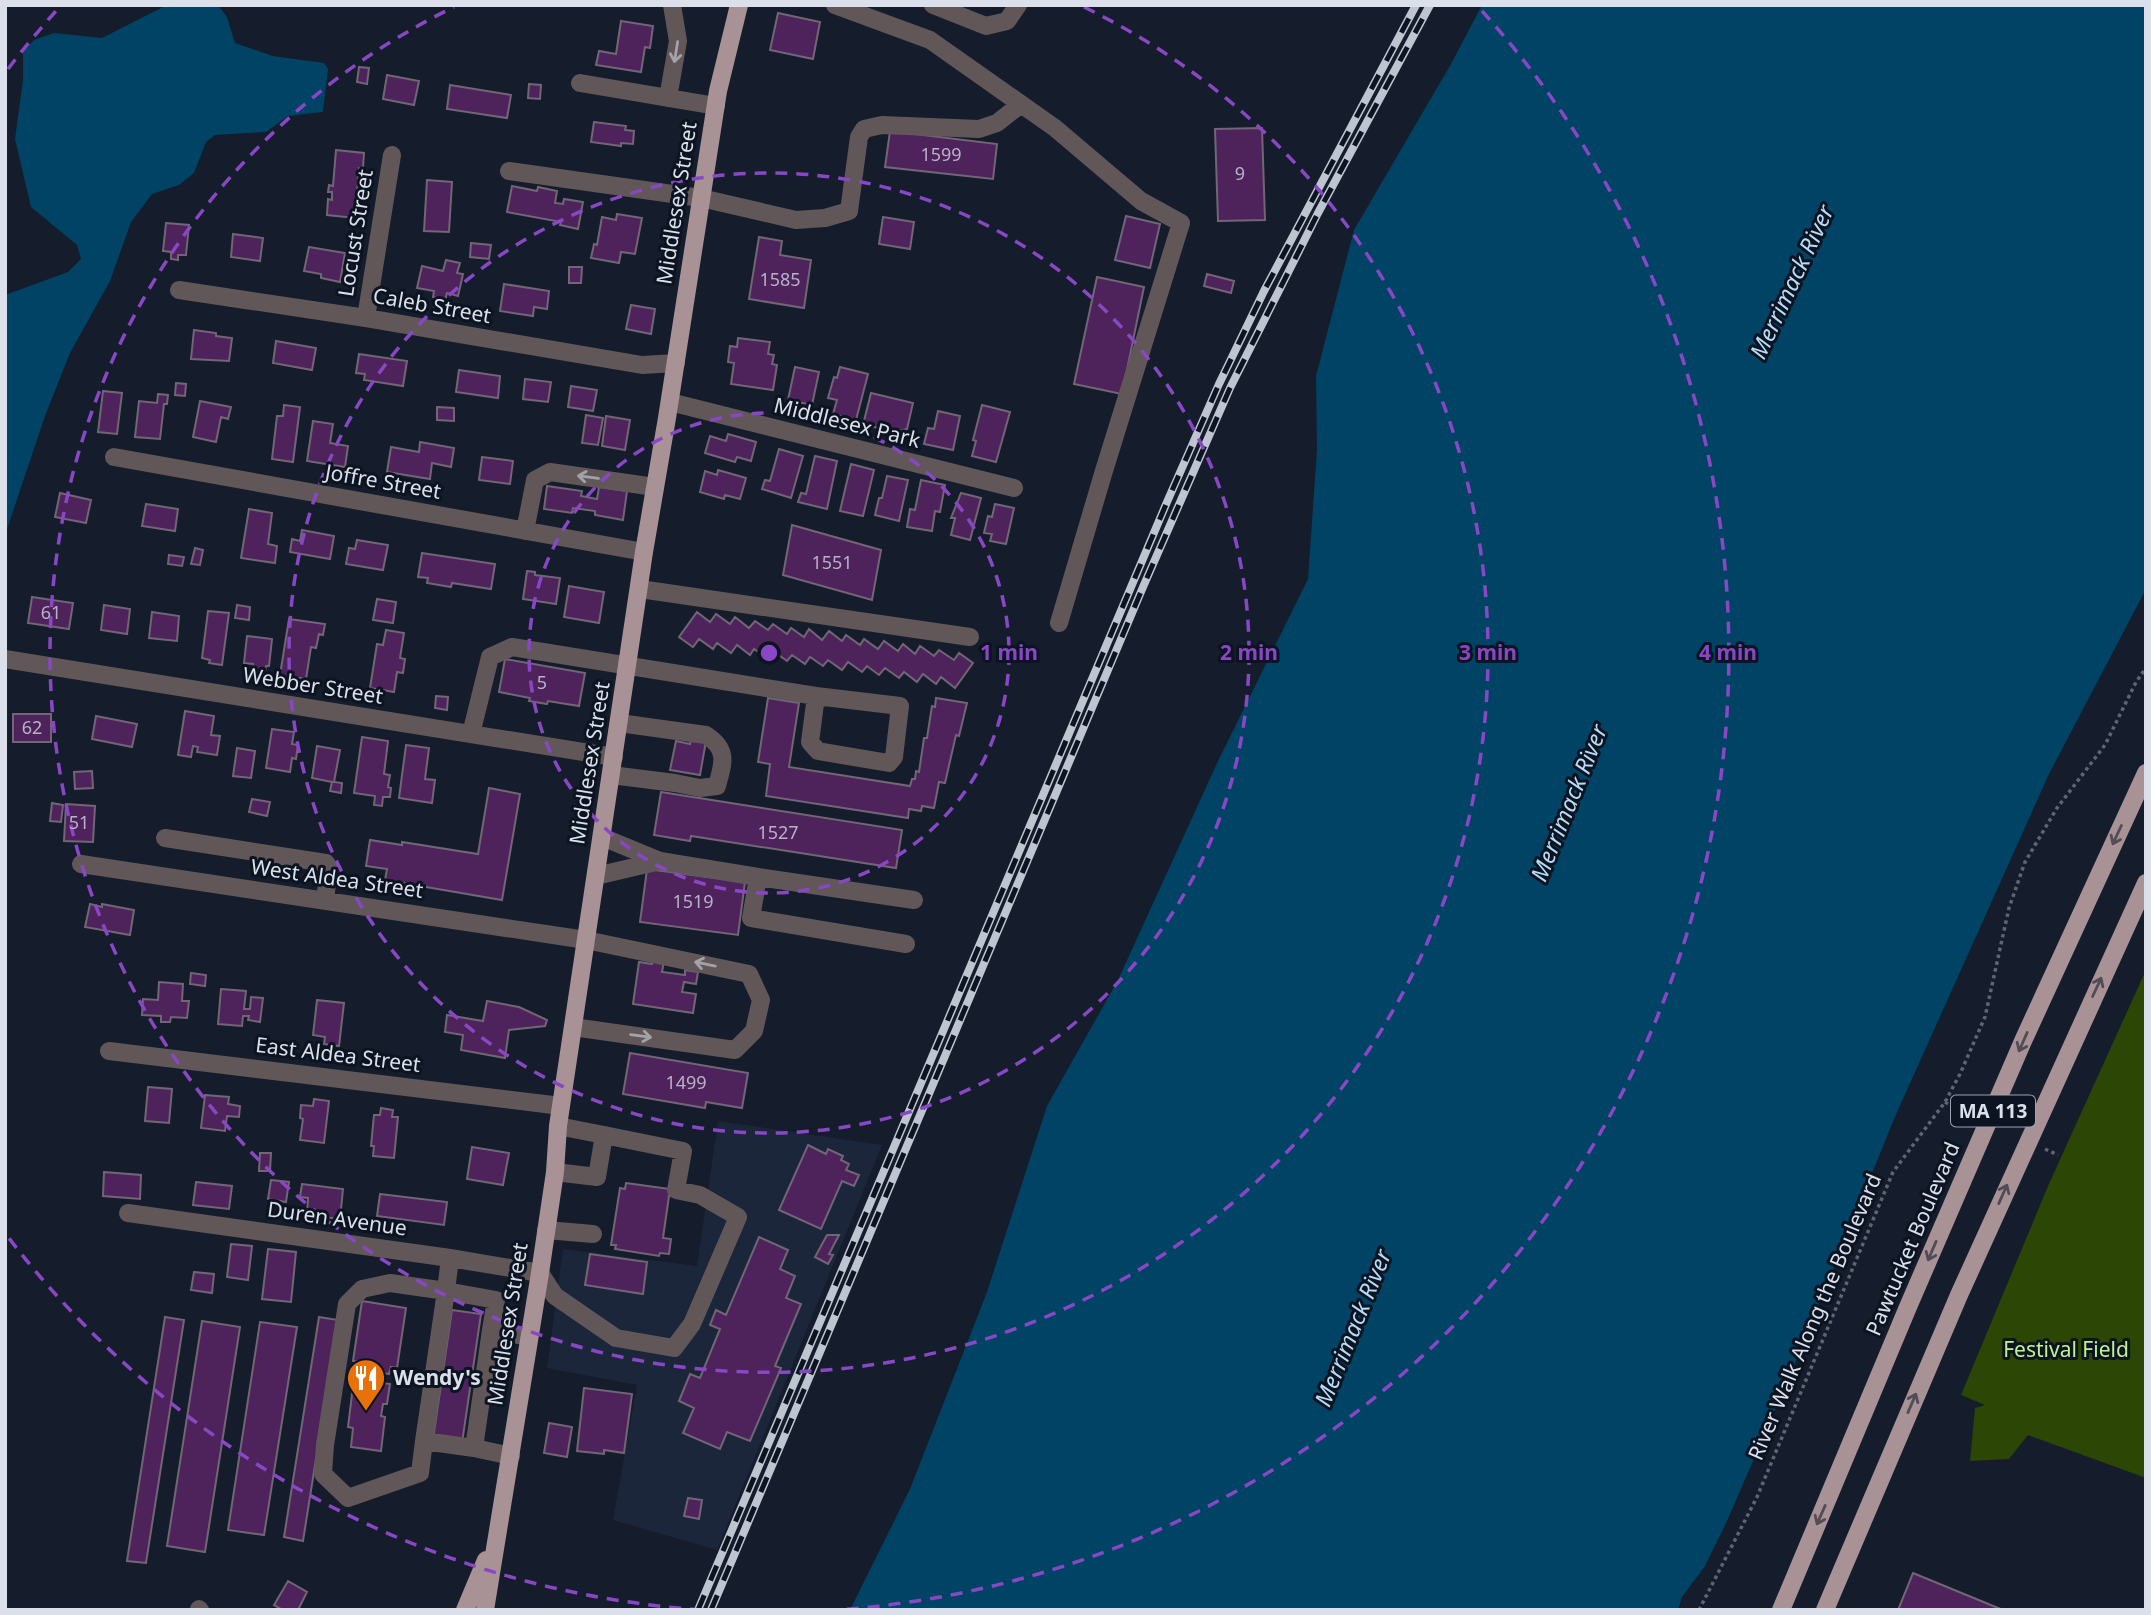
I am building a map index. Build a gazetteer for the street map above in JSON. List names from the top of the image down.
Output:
{
  "streets": {
    "main road": ["Middlesex Street", "MA 113", "Pawtucket Boulevard"],
    "street": [
      "Locust Street",
      "Caleb Street",
      "Middlesex Park",
      "Joffre Street",
      "Webber Street",
      "West Aldea Street",
      "East Aldea Street",
      "Duren Avenue"
    ],
    "path": ["River Walk Along the Boulevard"]
  },
  "crossings": [
    ["Middlesex Street", "Caleb Street"],
    ["Middlesex Street", "Middlesex Park"],
    ["Middlesex Street", "Joffre Street"],
    ["Middlesex Street", "Webber Street"],
    ["Middlesex Street", "West Aldea Street"],
    ["Middlesex Street", "East Aldea Street"],
    ["Middlesex Street", "Duren Avenue"],
    ["Locust Street", "Caleb Street"]
  ],
  "water": ["Merrimack River"],
  "parks": ["Festival Field"],
  "places": {
    "restaurant": ["Wendy's"]
  },
  "house_numbers": [
    "1599",
    "9",
    "1585",
    "1551",
    "61",
    "5",
    "62",
    "51",
    "1527",
    "1519",
    "1499"
  ],
  "rings": [
    "1 min",
    "2 min",
    "3 min",
    "4 min"
  ]
}
